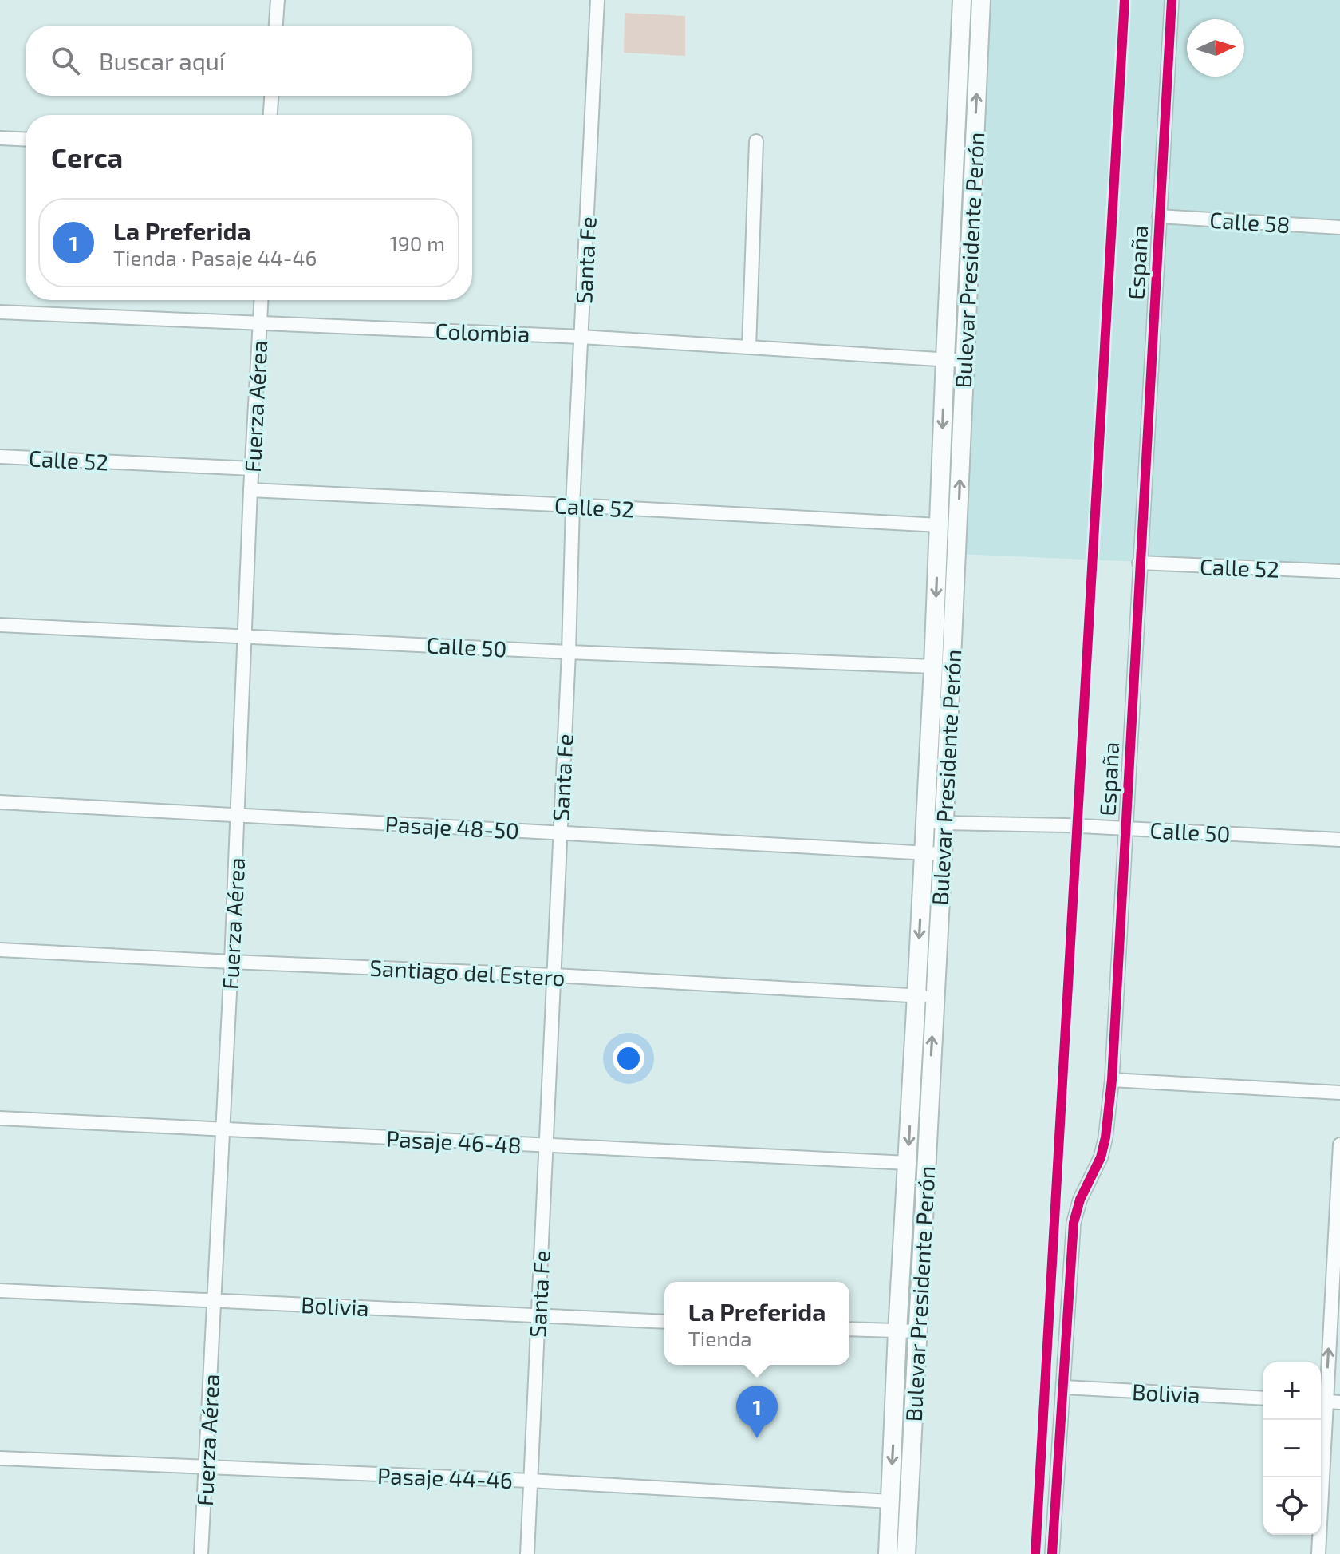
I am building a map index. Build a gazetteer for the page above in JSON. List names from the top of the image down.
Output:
{
  "streets": {
    "main road": ["Bulevar Presidente Perón"],
    "street": [
      "Calle 58",
      "Santa Fe",
      "España",
      "Colombia",
      "Fuerza Aérea",
      "Calle 52",
      "Calle 50",
      "Pasaje 48-50",
      "Santiago del Estero",
      "Pasaje 46-48",
      "Bolivia",
      "Pasaje 44-46"
    ]
  },
  "crossings": [
    ["Calle 58", "España"],
    ["Santa Fe", "Colombia"],
    ["Santa Fe", "Calle 52"],
    ["Santa Fe", "Calle 50"],
    ["Santa Fe", "Pasaje 48-50"],
    ["Santa Fe", "Santiago del Estero"],
    ["Santa Fe", "Pasaje 46-48"],
    ["Santa Fe", "Bolivia"],
    ["Santa Fe", "Pasaje 44-46"],
    ["Bulevar Presidente Perón", "Colombia"],
    ["Bulevar Presidente Perón", "Calle 52"],
    ["Bulevar Presidente Perón", "Calle 50"],
    ["Bulevar Presidente Perón", "Pasaje 48-50"],
    ["Bulevar Presidente Perón", "Santiago del Estero"],
    ["Bulevar Presidente Perón", "Pasaje 46-48"],
    ["Bulevar Presidente Perón", "Pasaje 44-46"],
    ["España", "Calle 52"],
    ["España", "Calle 50"],
    ["España", "Bolivia"],
    ["Colombia", "Fuerza Aérea"],
    ["Fuerza Aérea", "Calle 52"],
    ["Fuerza Aérea", "Calle 50"],
    ["Fuerza Aérea", "Pasaje 48-50"],
    ["Fuerza Aérea", "Santiago del Estero"],
    ["Fuerza Aérea", "Pasaje 46-48"],
    ["Fuerza Aérea", "Bolivia"],
    ["Fuerza Aérea", "Pasaje 44-46"]
  ],
  "north": "right",
  "page": {
    "search": "Buscar aquí",
    "heading": "Cerca",
    "list": [
      {
        "mark": "1",
        "name": "La Preferida",
        "note": "Tienda · Pasaje 44-46",
        "value": "190 m"
      }
    ],
    "popup": ["La Preferida", "Tienda"],
    "map_buttons": ["+", "−"],
    "pins": "1"
  }
}
